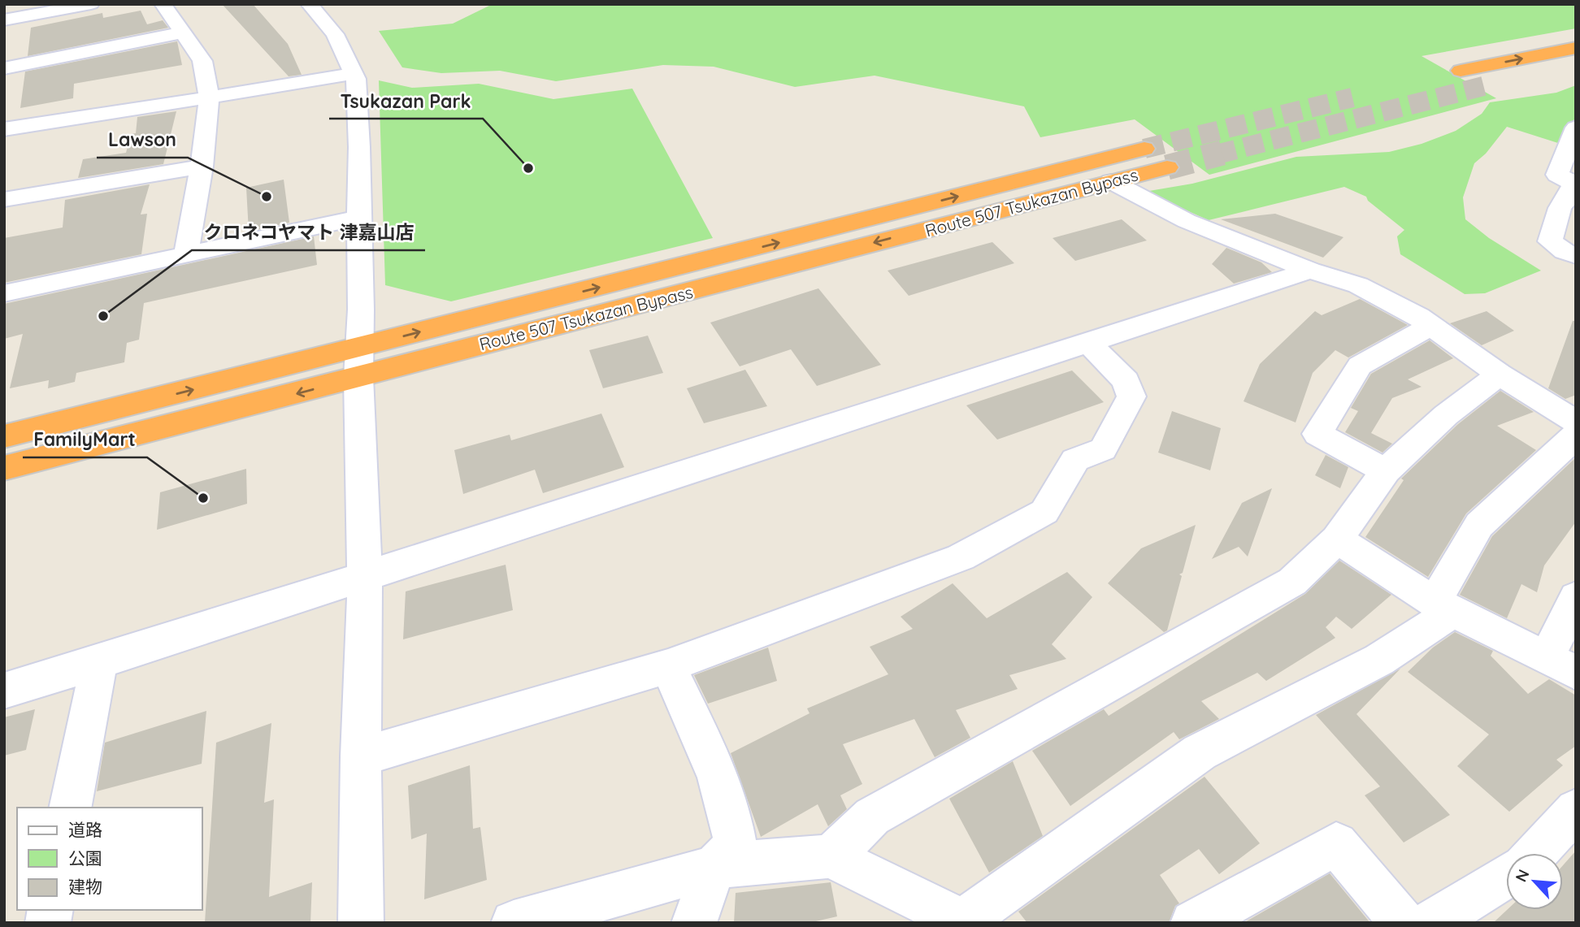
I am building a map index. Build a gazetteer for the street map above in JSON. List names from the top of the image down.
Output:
{
  "streets": {
    "highway": ["Route 507 Tsukazan Bypass"]
  },
  "places": [
    "Tsukazan Park",
    "Lawson",
    "クロネコヤマト 津嘉山店",
    "FamilyMart"
  ],
  "legend": ["道路", "公園", "建物"],
  "north": "top left"
}
